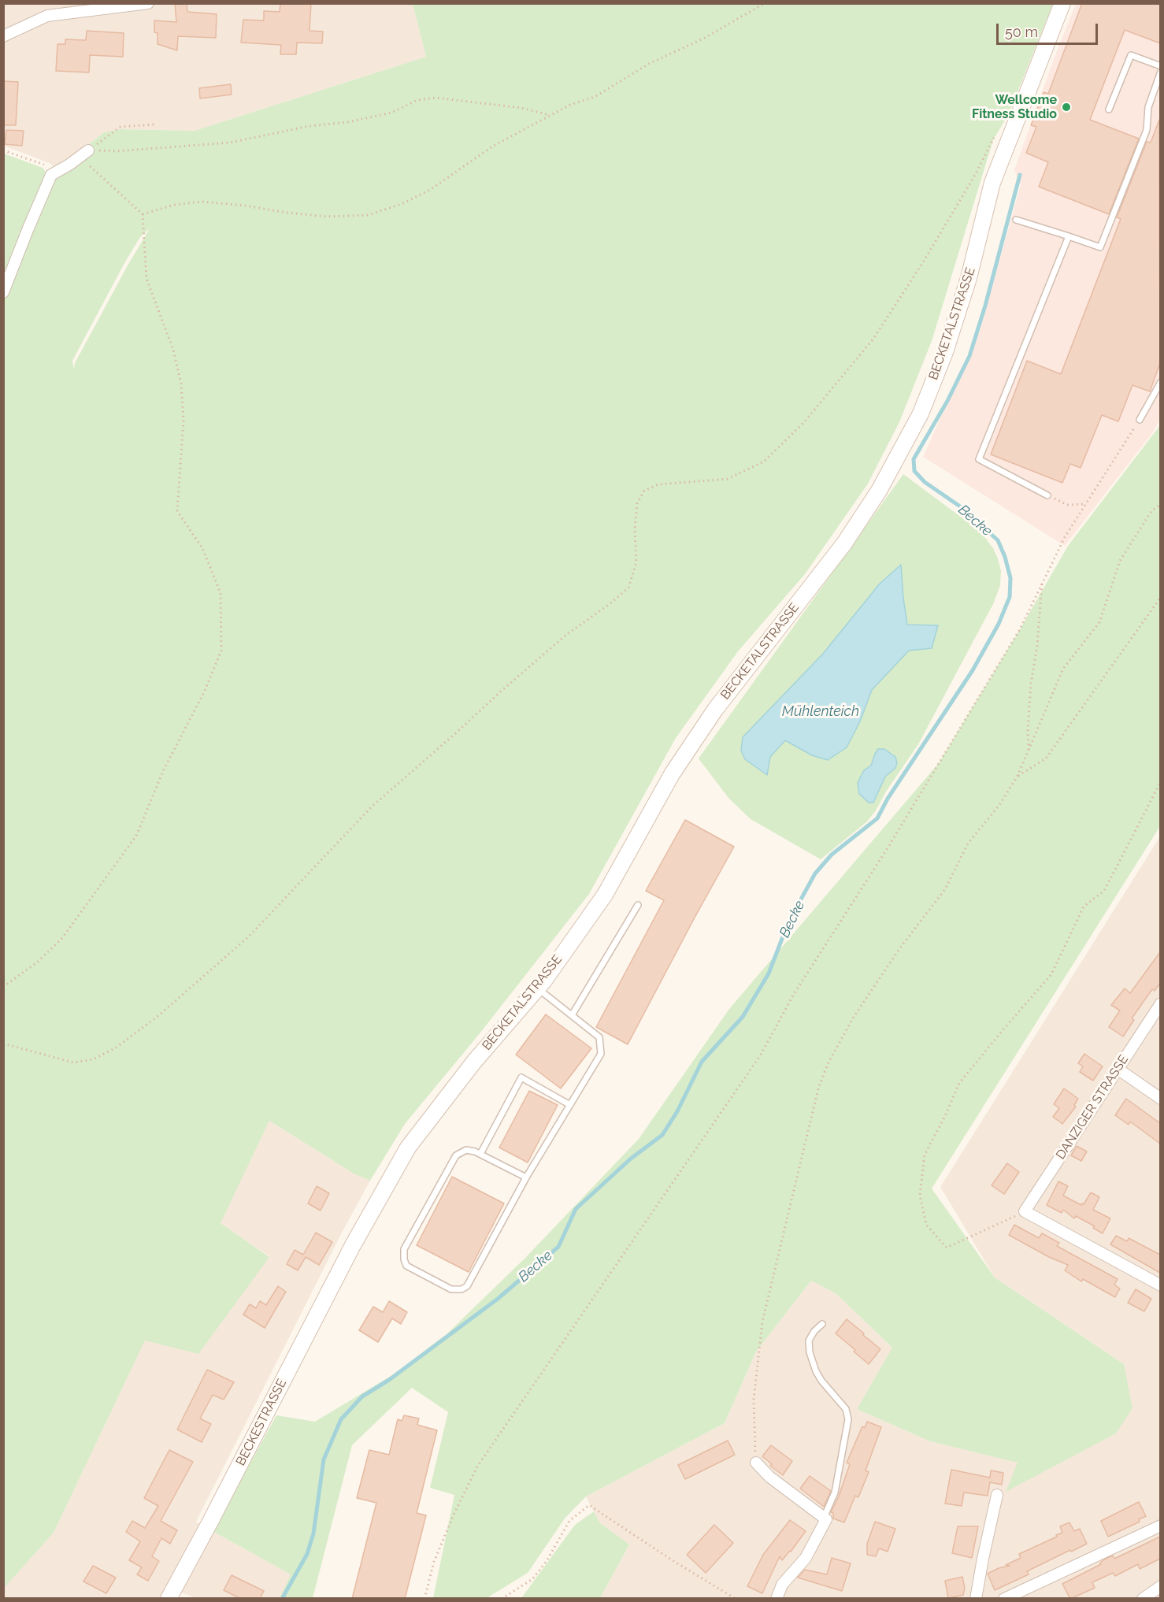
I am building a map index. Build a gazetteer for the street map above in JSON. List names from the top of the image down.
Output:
{
  "streets": {
    "main road": ["BECKETALSTRASSE", "BECKESTRASSE"],
    "street": ["DANZIGER STRASSE"]
  },
  "crossings": [
    ["BECKETALSTRASSE", "BECKESTRASSE"]
  ],
  "water": ["Becke", "Mühlenteich"],
  "places": ["Wellcome Fitness Studio"],
  "scale_bar": "50 m"
}
